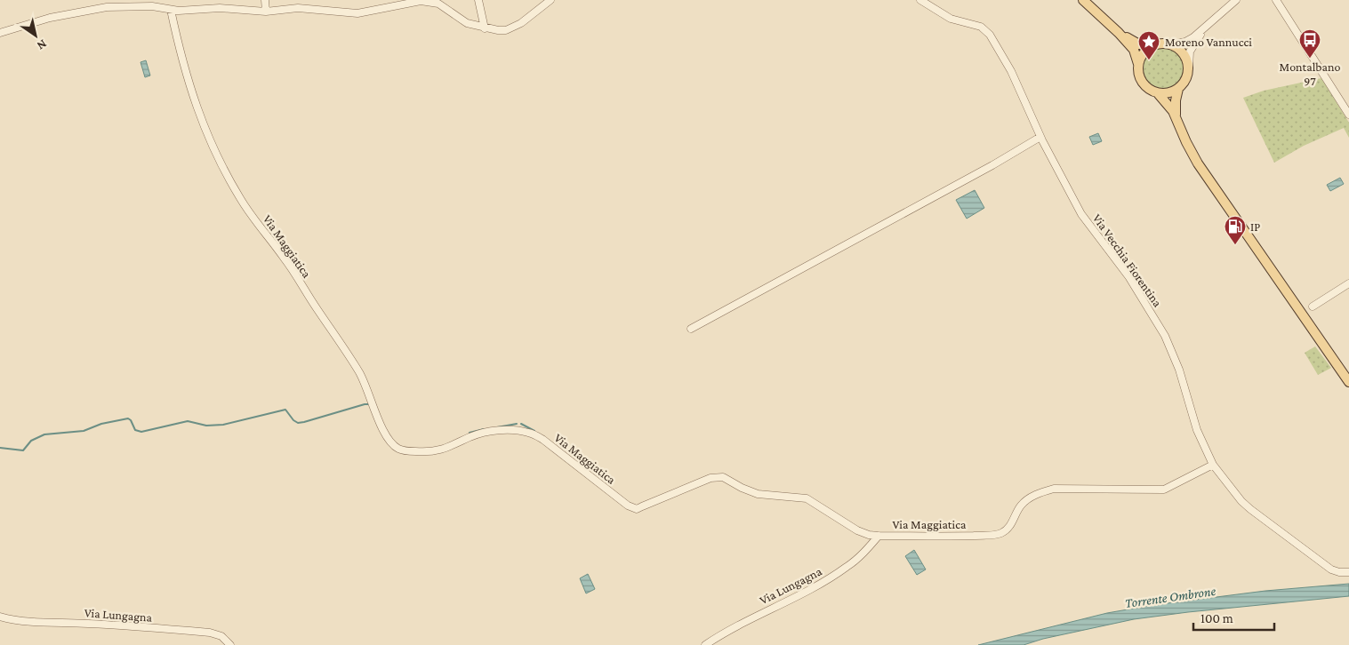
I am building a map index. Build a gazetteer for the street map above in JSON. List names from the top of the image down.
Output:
{
  "streets": {
    "street": ["Via Maggiatica", "Via Vecchia Fiorentina", "Via Lungagna"]
  },
  "crossings": [
    ["Via Maggiatica", "Via Vecchia Fiorentina"],
    ["Via Maggiatica", "Via Lungagna"]
  ],
  "water": ["Torrente Ombrone"],
  "places": {
    "bus stop": ["Montalbano 97"],
    "place": ["Moreno Vannucci"],
    "fuel station": ["IP"]
  },
  "scale_bar": "100 m",
  "north": "bottom right"
}
